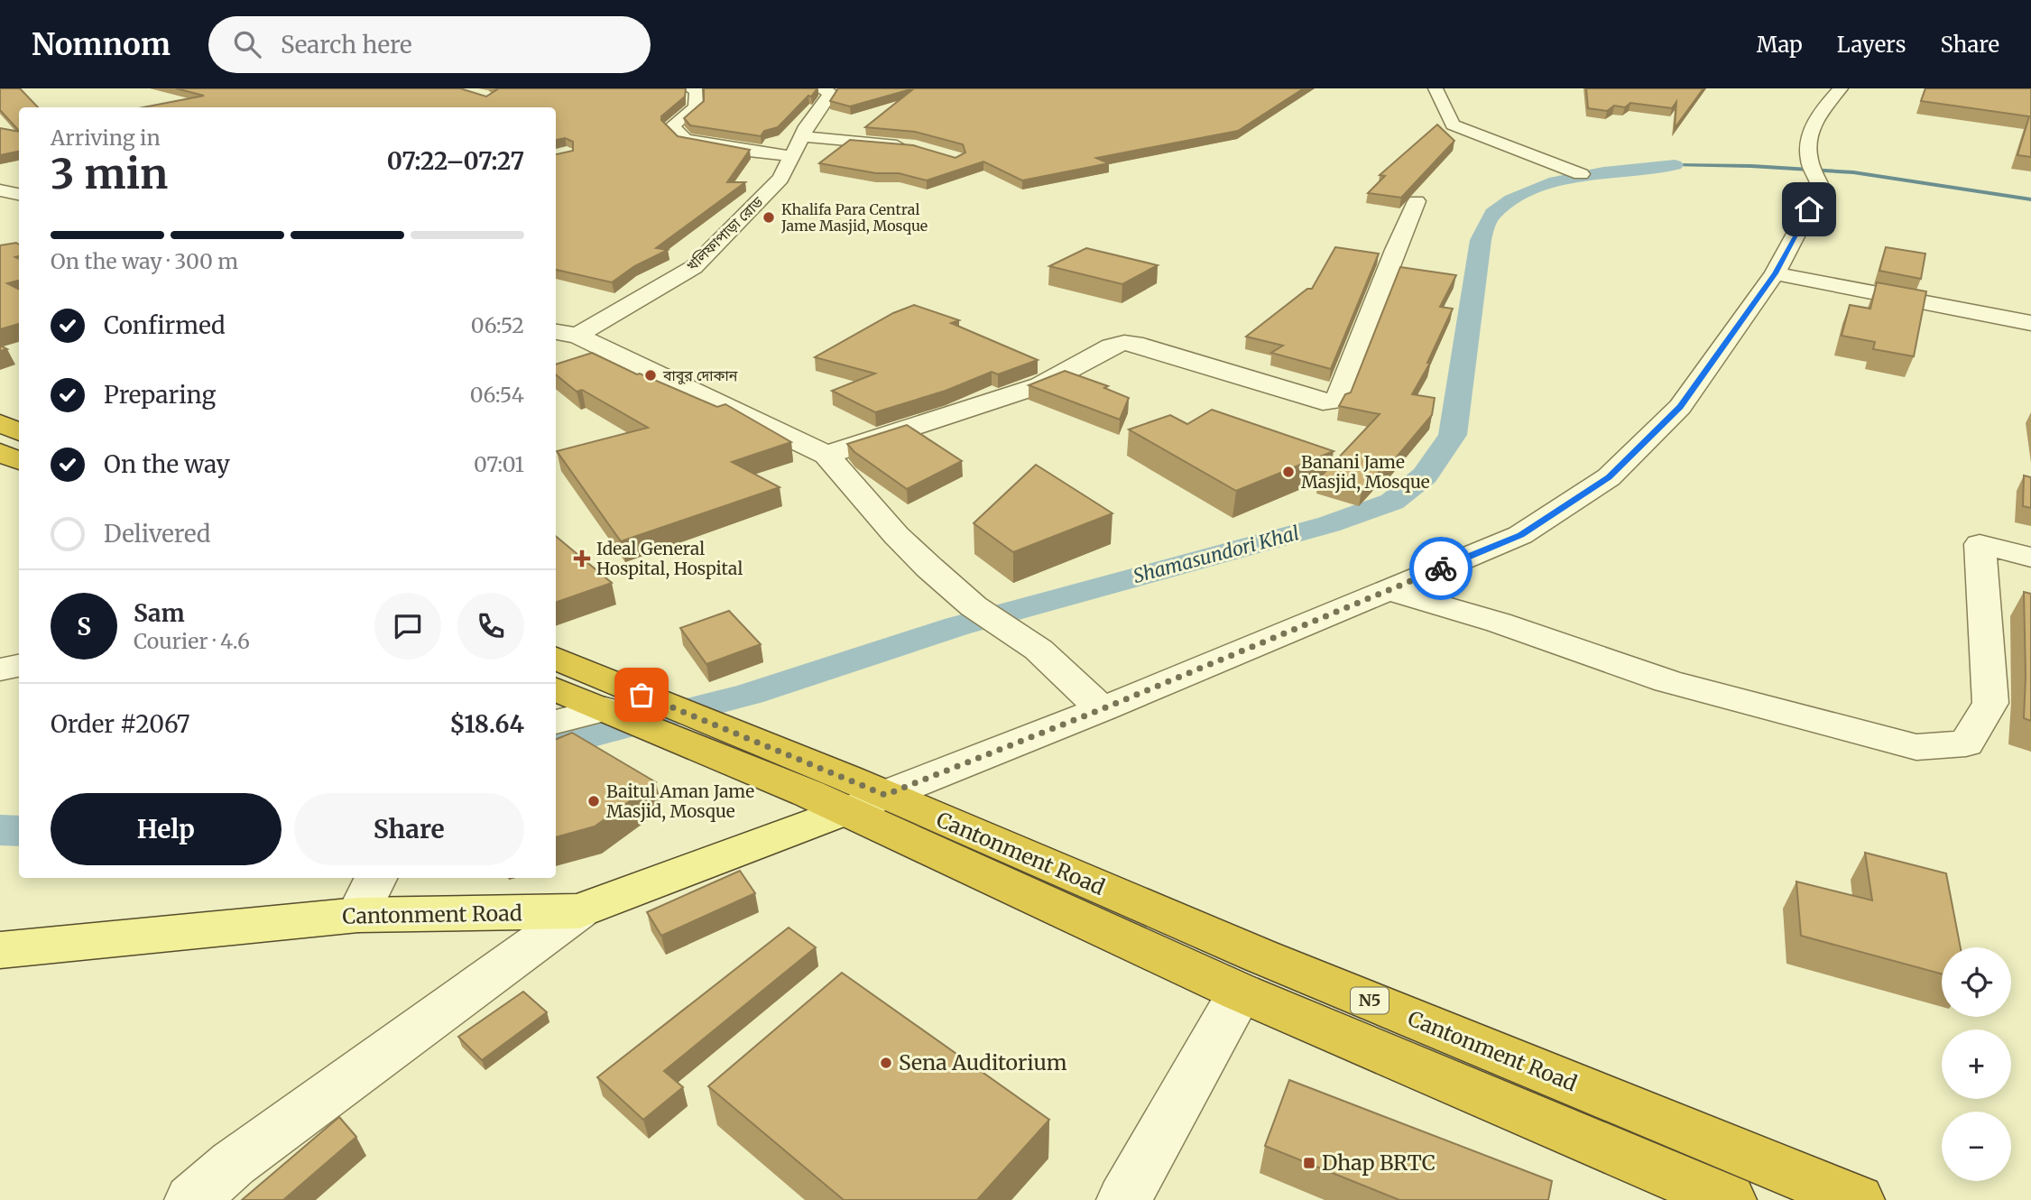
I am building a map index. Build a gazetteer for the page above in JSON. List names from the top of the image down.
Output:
{
  "streets": {
    "highway": ["Cantonment Road", "N5"],
    "street": ["খলিফাপাড়া রোড"]
  },
  "crossings": [
    ["Cantonment Road", "N5"]
  ],
  "water": ["Shamasundori Khal"],
  "places": {
    "other": [
      "Khalifa Para Central Jame Masjid, Mosque",
      "বাবুর দোকান",
      "Banani Jame Masjid, Mosque",
      "Baitul Aman Jame Masjid, Mosque",
      "Sena Auditorium"
    ],
    "health": ["Ideal General Hospital, Hospital"],
    "transit": ["Dhap BRTC"]
  },
  "page": {
    "header": "Nomnom",
    "search": "Search here",
    "nav": ["Map", "Layers", "Share"],
    "heading": ["3 min", "Arriving in", "07:22–07:27"],
    "panel": [
      "Sam",
      "Courier · 4.6",
      "Order #2067",
      "$18.64"
    ],
    "bar": "On the way · 300 m",
    "list": [
      ["Confirmed", "06:52"],
      ["Preparing", "06:54"],
      ["On the way", "07:01"],
      "Delivered"
    ],
    "round": "S",
    "buttons": ["Help", "Share"],
    "map_buttons": ["+", "−"]
  }
}
